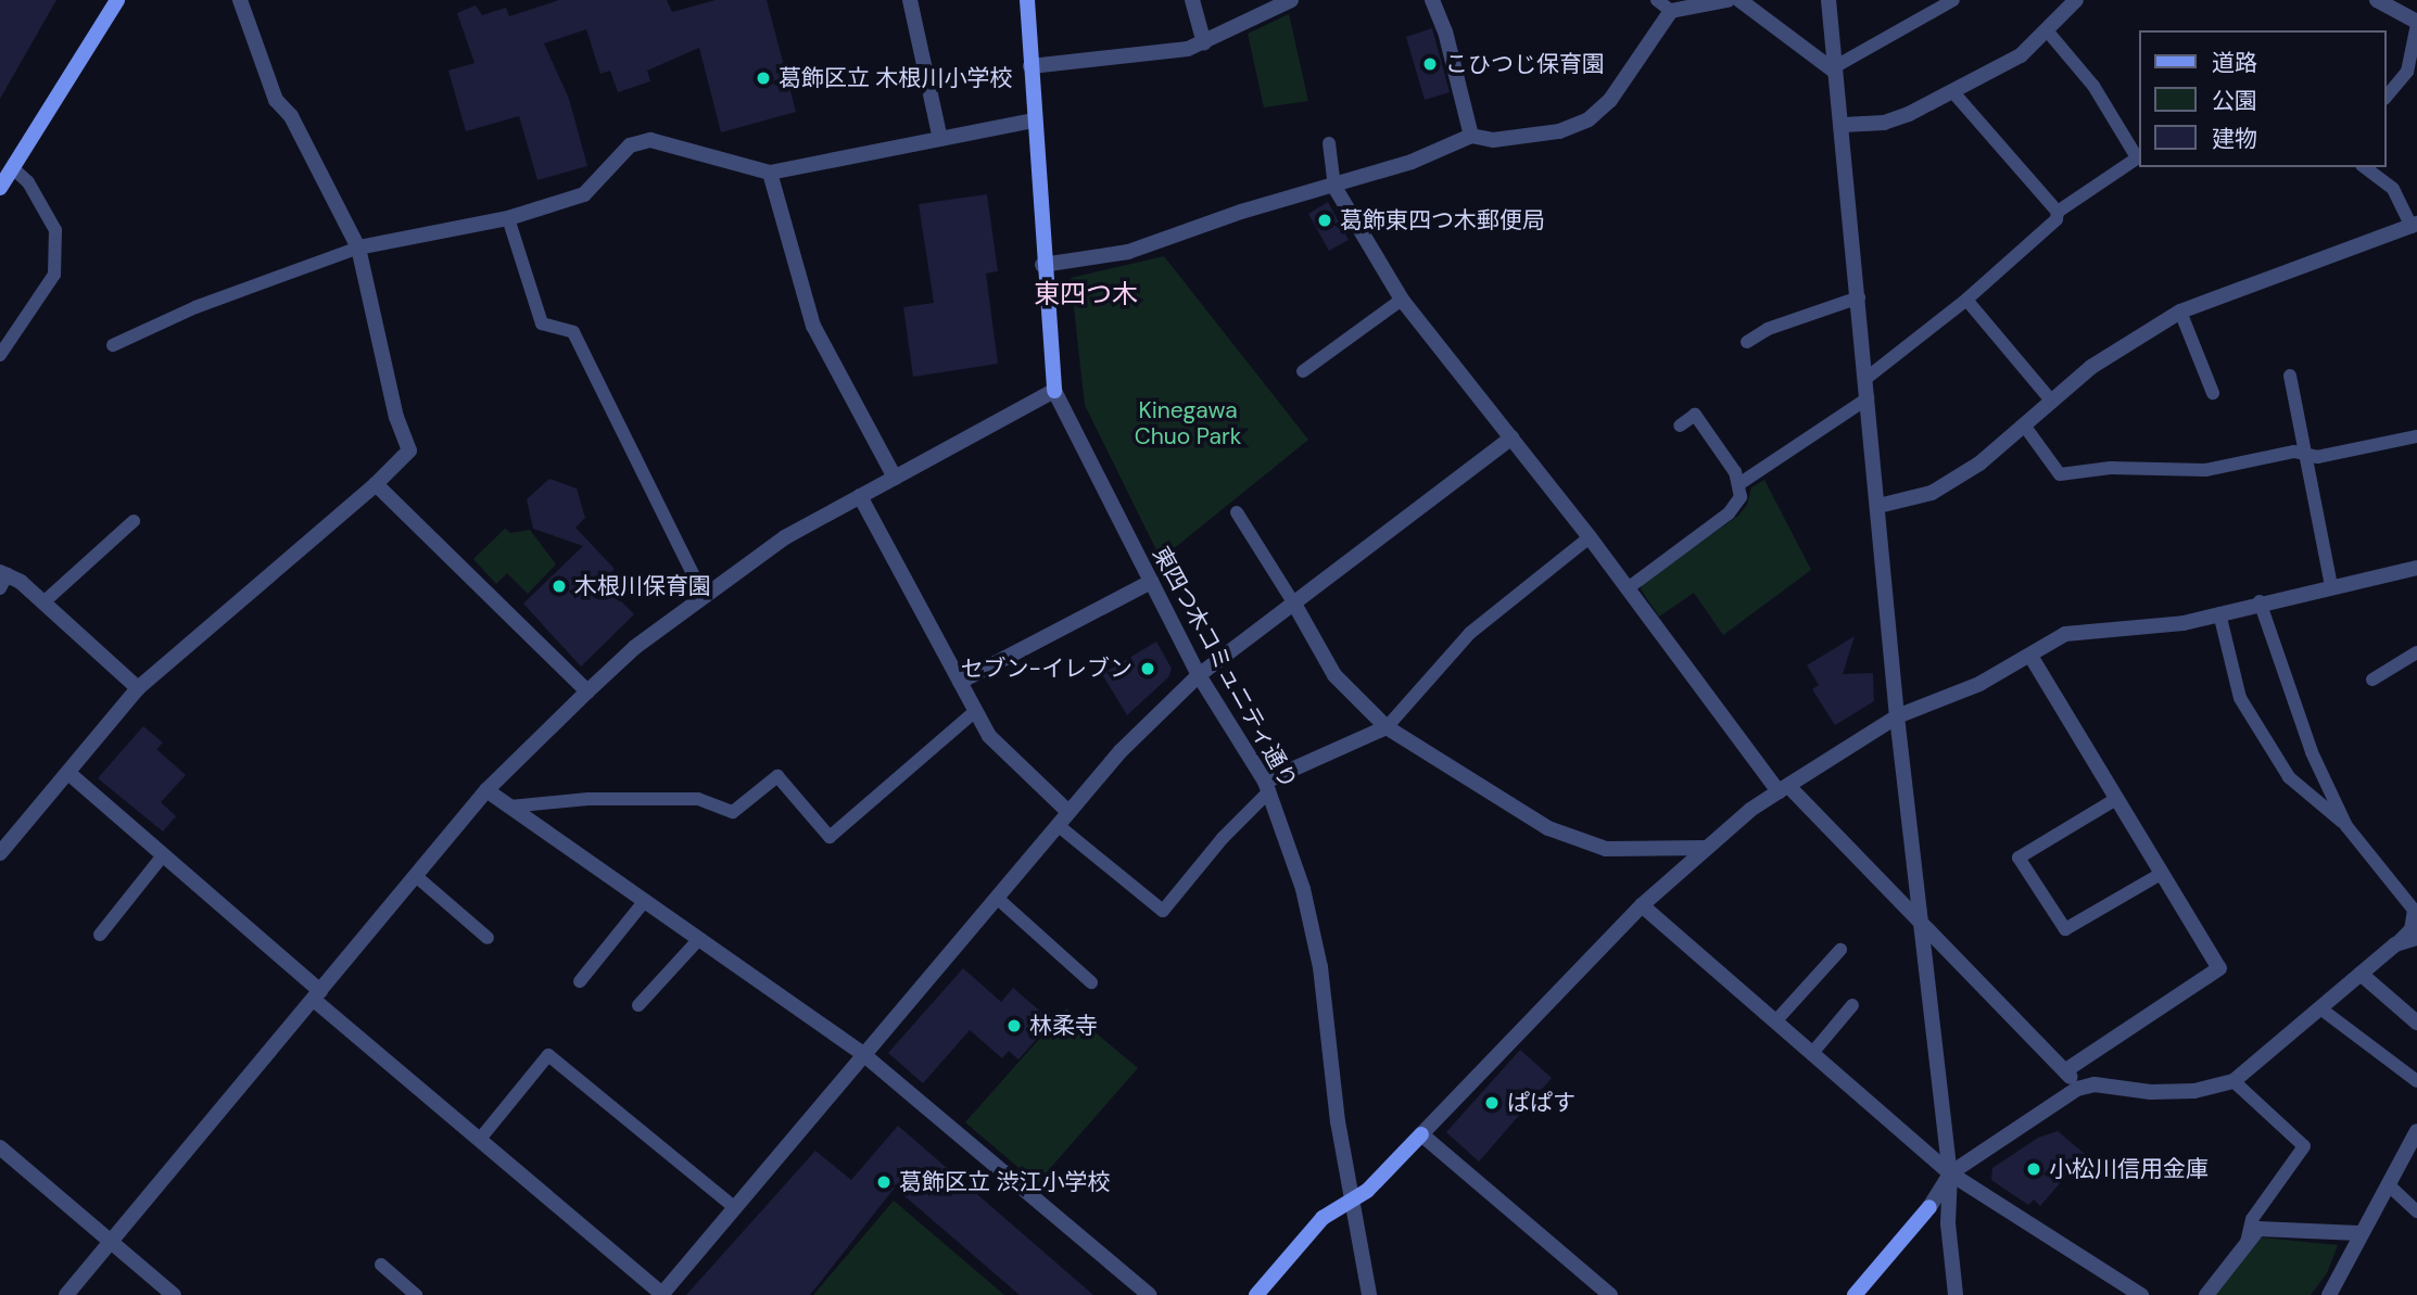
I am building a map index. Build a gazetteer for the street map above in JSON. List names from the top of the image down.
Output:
{
  "streets": {
    "street": ["東四つ木コミュニティ通り"]
  },
  "districts": ["東四つ木"],
  "parks": ["Kinegawa Chuo Park"],
  "places": [
    "こひつじ保育園",
    "葛飾区立 木根川小学校",
    "葛飾東四つ木郵便局",
    "木根川保育園",
    "セブン-イレブン",
    "林柔寺",
    "ぱぱす",
    "小松川信用金庫",
    "葛飾区立 渋江小学校"
  ],
  "legend": ["道路", "公園", "建物"]
}
